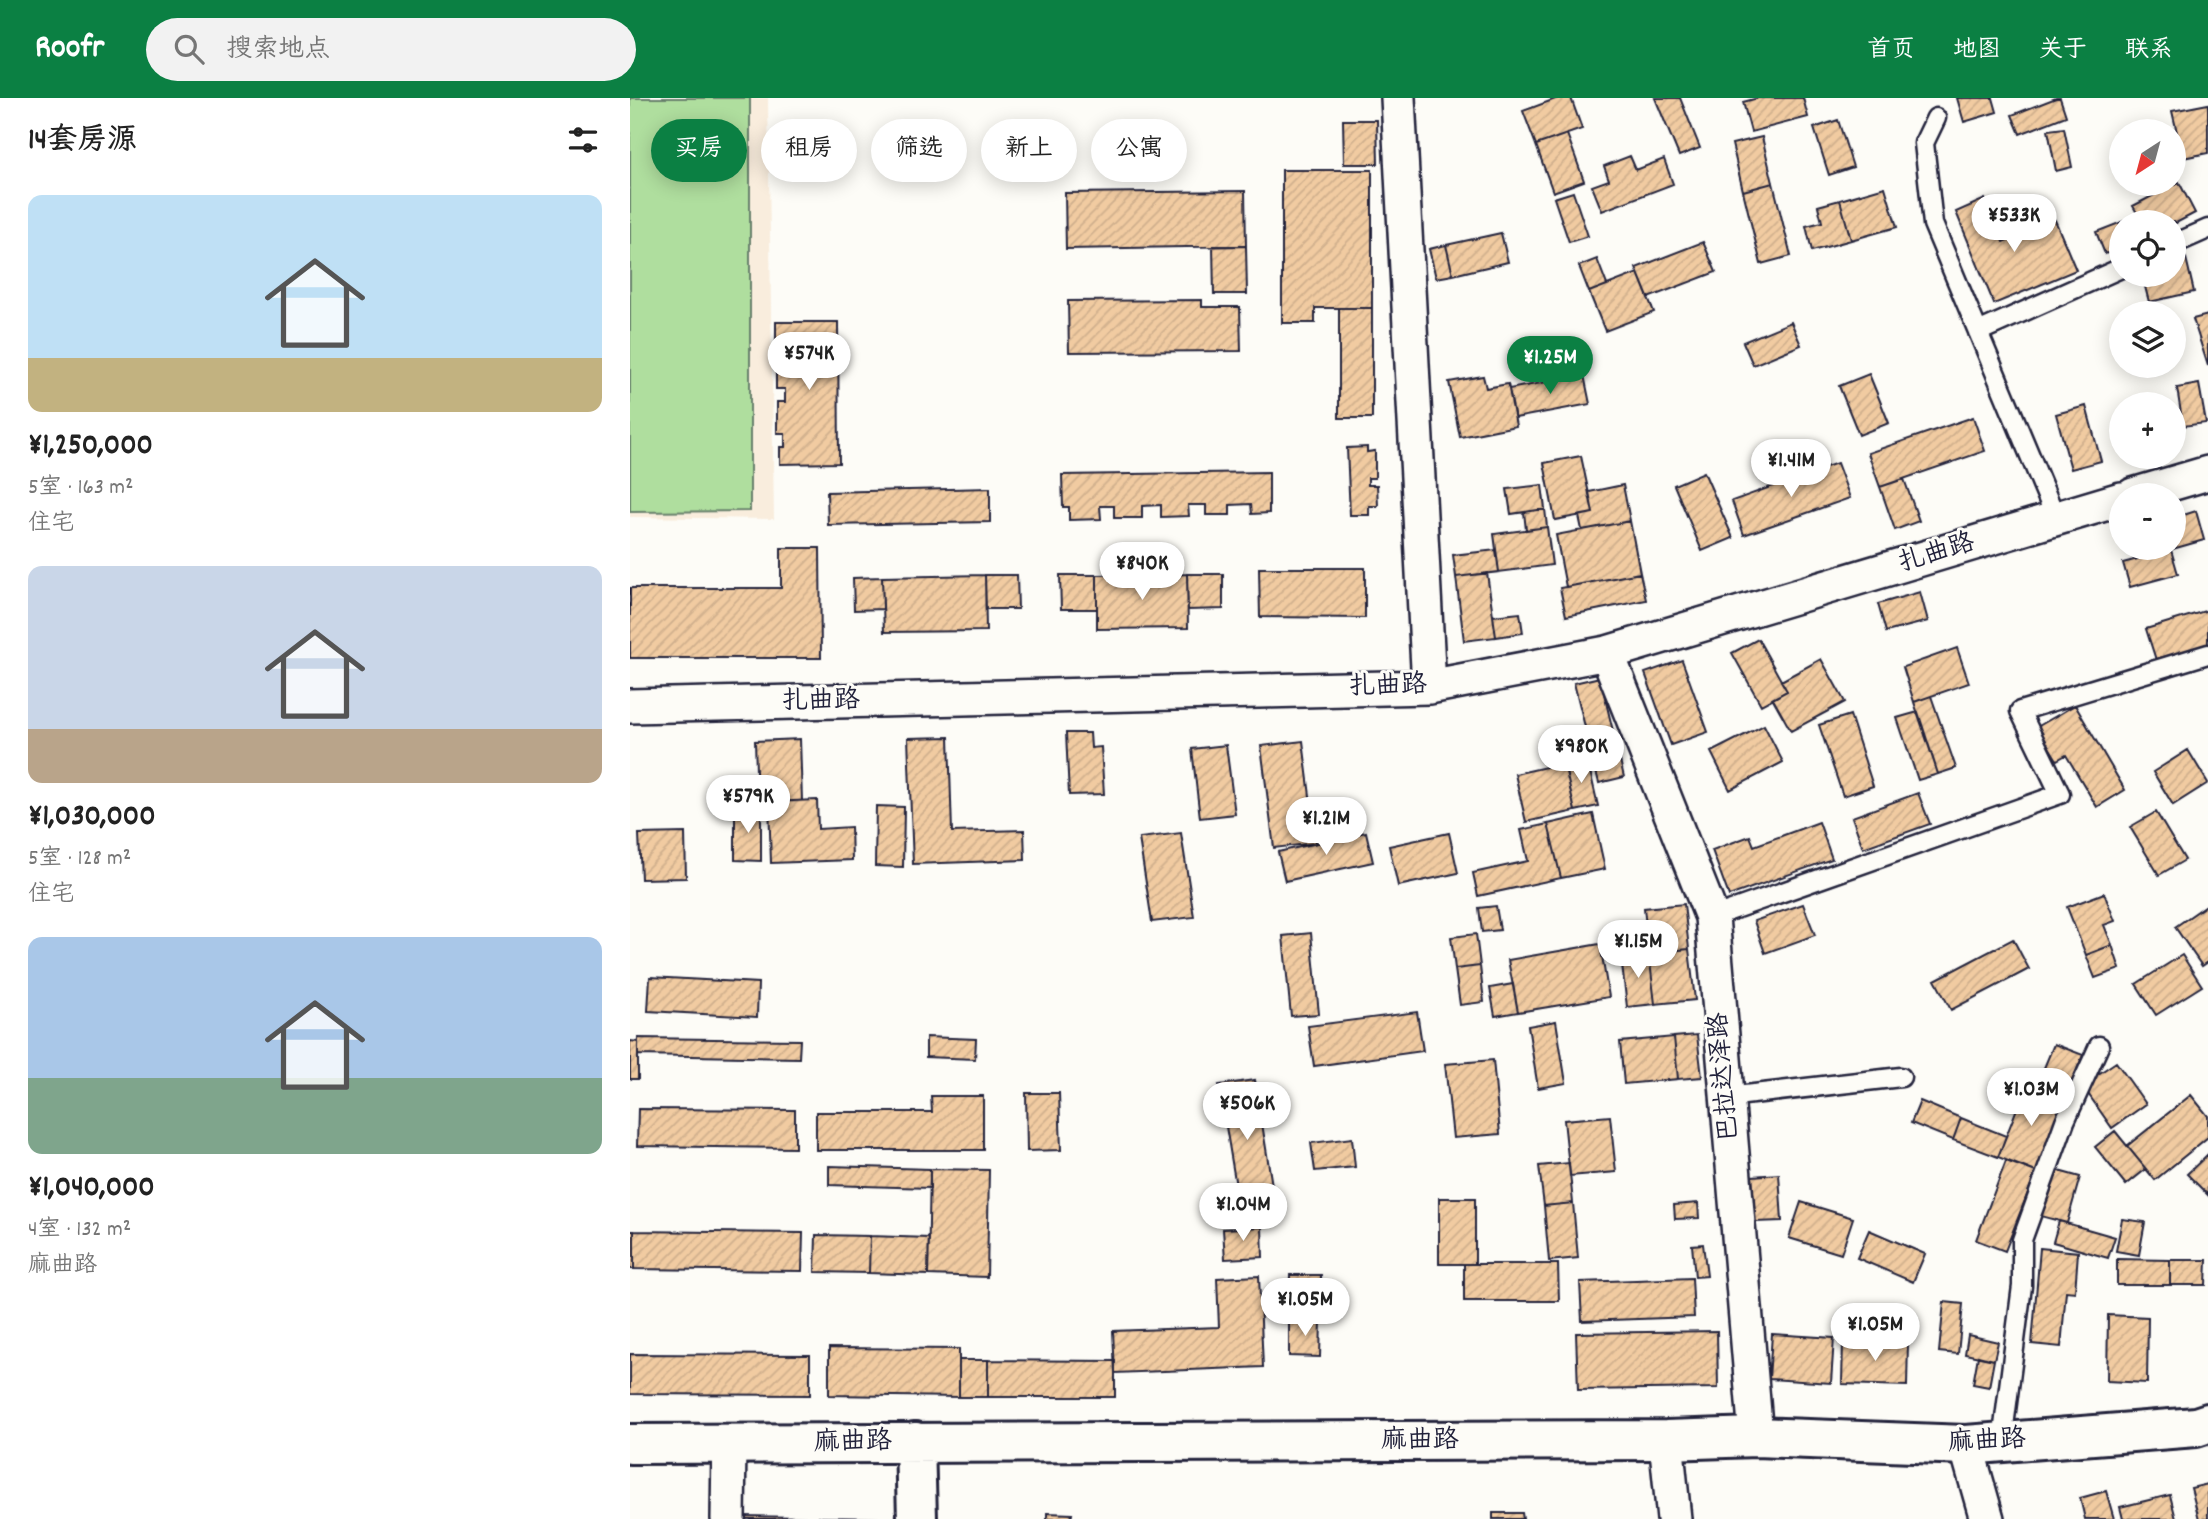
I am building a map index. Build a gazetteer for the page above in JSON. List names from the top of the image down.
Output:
{
  "streets": {
    "main road": ["麻曲路"],
    "street": ["扎曲路", "巴拉达泽路"]
  },
  "crossings": [
    ["扎曲路", "巴拉达泽路"],
    ["巴拉达泽路", "麻曲路"]
  ],
  "north": "bottom left",
  "page": {
    "header": "Roofr",
    "search": "搜索地点",
    "nav": [
      "首页",
      "地图",
      "关于",
      "联系"
    ],
    "heading": "14套房源",
    "map_buttons": ["+", "−"],
    "chip": [
      "买房",
      "租房",
      "筛选",
      "新上",
      "公寓"
    ],
    "list": [
      {
        "name": "¥1,250,000",
        "note": "5室 · 163 m² · 住宅"
      },
      {
        "name": "¥1,030,000",
        "note": "5室 · 128 m² · 住宅"
      },
      {
        "name": "¥1,040,000",
        "note": "4室 · 132 m² · 麻曲路"
      }
    ],
    "price": [
      "¥533K",
      "¥574K",
      "¥1.25M",
      "¥1.41M",
      "¥840K",
      "¥980K",
      "¥579K",
      "¥1.21M",
      "¥1.15M",
      "¥1.03M",
      "¥506K",
      "¥1.04M",
      "¥1.05M",
      "¥1.05M"
    ]
  }
}
